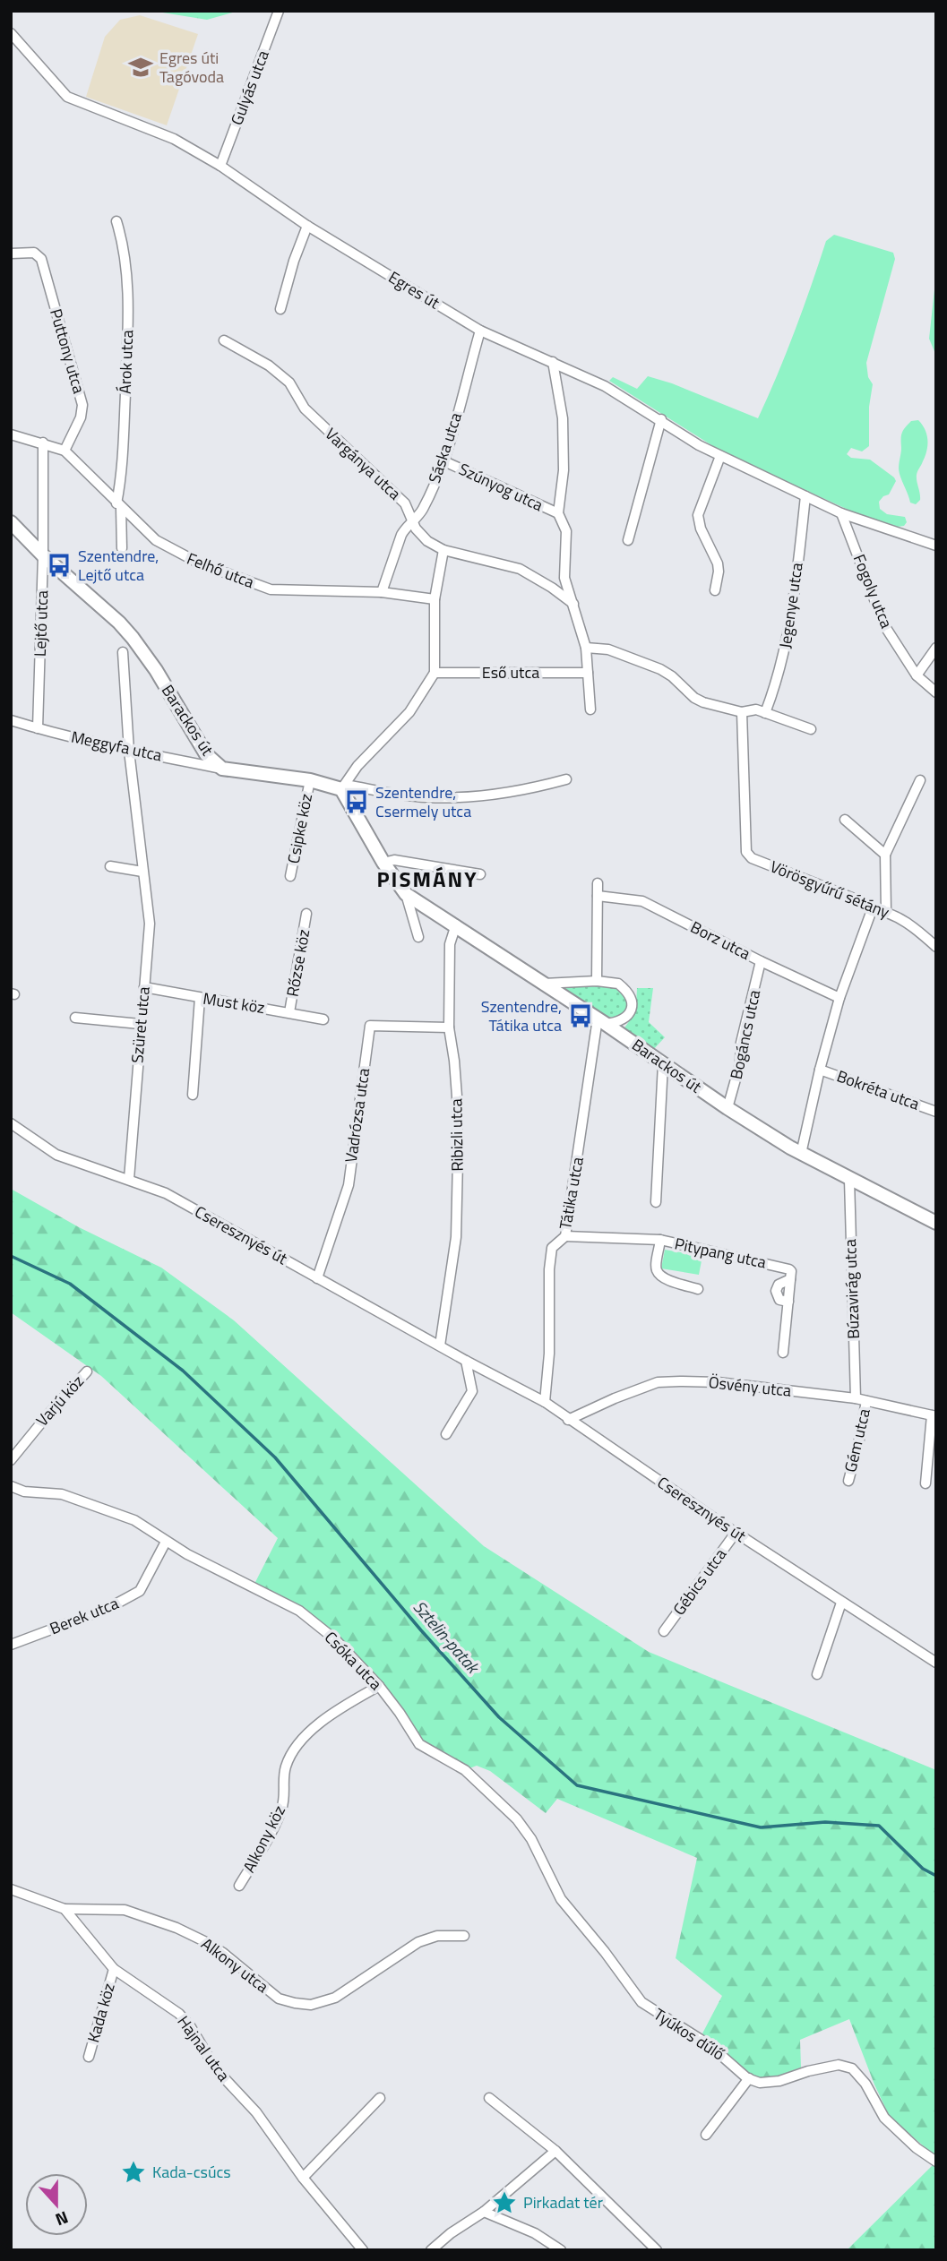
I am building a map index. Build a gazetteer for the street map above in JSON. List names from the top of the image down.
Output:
{
  "streets": {
    "street": [
      "Gulyás utca",
      "Egres út",
      "Puttony utca",
      "Árok utca",
      "Sáska utca",
      "Vargánya utca",
      "Szúnyog utca",
      "Felhő utca",
      "Fogoly utca",
      "Jegenye utca",
      "Lejtő utca",
      "Eső utca",
      "Barackos út",
      "Meggyfa utca",
      "Csipke köz",
      "Vörösgyűrű sétány",
      "Borz utca",
      "Rőzse köz",
      "Must köz",
      "Szüret utca",
      "Bogáncs utca",
      "Bokréta utca",
      "Vadrózsa utca",
      "Ribizli utca",
      "Tátika utca",
      "Cseresznyés út",
      "Pitypang utca",
      "Búzavirág utca",
      "Ösvény utca",
      "Varjú köz",
      "Gém utca",
      "Gébics utca",
      "Berek utca",
      "Csóka utca",
      "Alkony köz",
      "Alkony utca",
      "Kada köz",
      "Tyúkos dűlő",
      "Hajnal utca"
    ]
  },
  "crossings": [
    ["Gulyás utca", "Egres út"],
    ["Egres út", "Sáska utca"],
    ["Egres út", "Fogoly utca"],
    ["Egres út", "Jegenye utca"],
    ["Puttony utca", "Felhő utca"],
    ["Árok utca", "Felhő utca"],
    ["Sáska utca", "Vargánya utca"],
    ["Sáska utca", "Szúnyog utca"],
    ["Sáska utca", "Felhő utca"],
    ["Felhő utca", "Lejtő utca"],
    ["Lejtő utca", "Barackos út"],
    ["Lejtő utca", "Meggyfa utca"],
    ["Barackos út", "Meggyfa utca"],
    ["Barackos út", "Csipke köz"],
    ["Barackos út", "Bogáncs utca"],
    ["Barackos út", "Ribizli utca"],
    ["Barackos út", "Tátika utca"],
    ["Barackos út", "Búzavirág utca"],
    ["Meggyfa utca", "Szüret utca"],
    ["Borz utca", "Bogáncs utca"],
    ["Rőzse köz", "Must köz"],
    ["Must köz", "Szüret utca"],
    ["Szüret utca", "Cseresznyés út"],
    ["Vadrózsa utca", "Ribizli utca"],
    ["Vadrózsa utca", "Cseresznyés út"],
    ["Ribizli utca", "Cseresznyés út"],
    ["Tátika utca", "Cseresznyés út"],
    ["Tátika utca", "Pitypang utca"],
    ["Cseresznyés út", "Ösvény utca"],
    ["Cseresznyés út", "Gébics utca"],
    ["Búzavirág utca", "Ösvény utca"],
    ["Ösvény utca", "Gém utca"],
    ["Berek utca", "Csóka utca"],
    ["Csóka utca", "Alkony köz"],
    ["Csóka utca", "Tyúkos dűlő"],
    ["Alkony utca", "Hajnal utca"],
    ["Kada köz", "Hajnal utca"]
  ],
  "districts": ["PISMÁNY"],
  "water": ["Sztelin-patak"],
  "places": {
    "school or university": ["Egres úti Tagóvoda"],
    "bus stop": ["Szentendre, Lejtő utca", "Szentendre, Csermely utca", "Szentendre, Tátika utca"],
    "place": ["Kada-csúcs", "Pirkadat tér"]
  },
  "north": "bottom"
}
